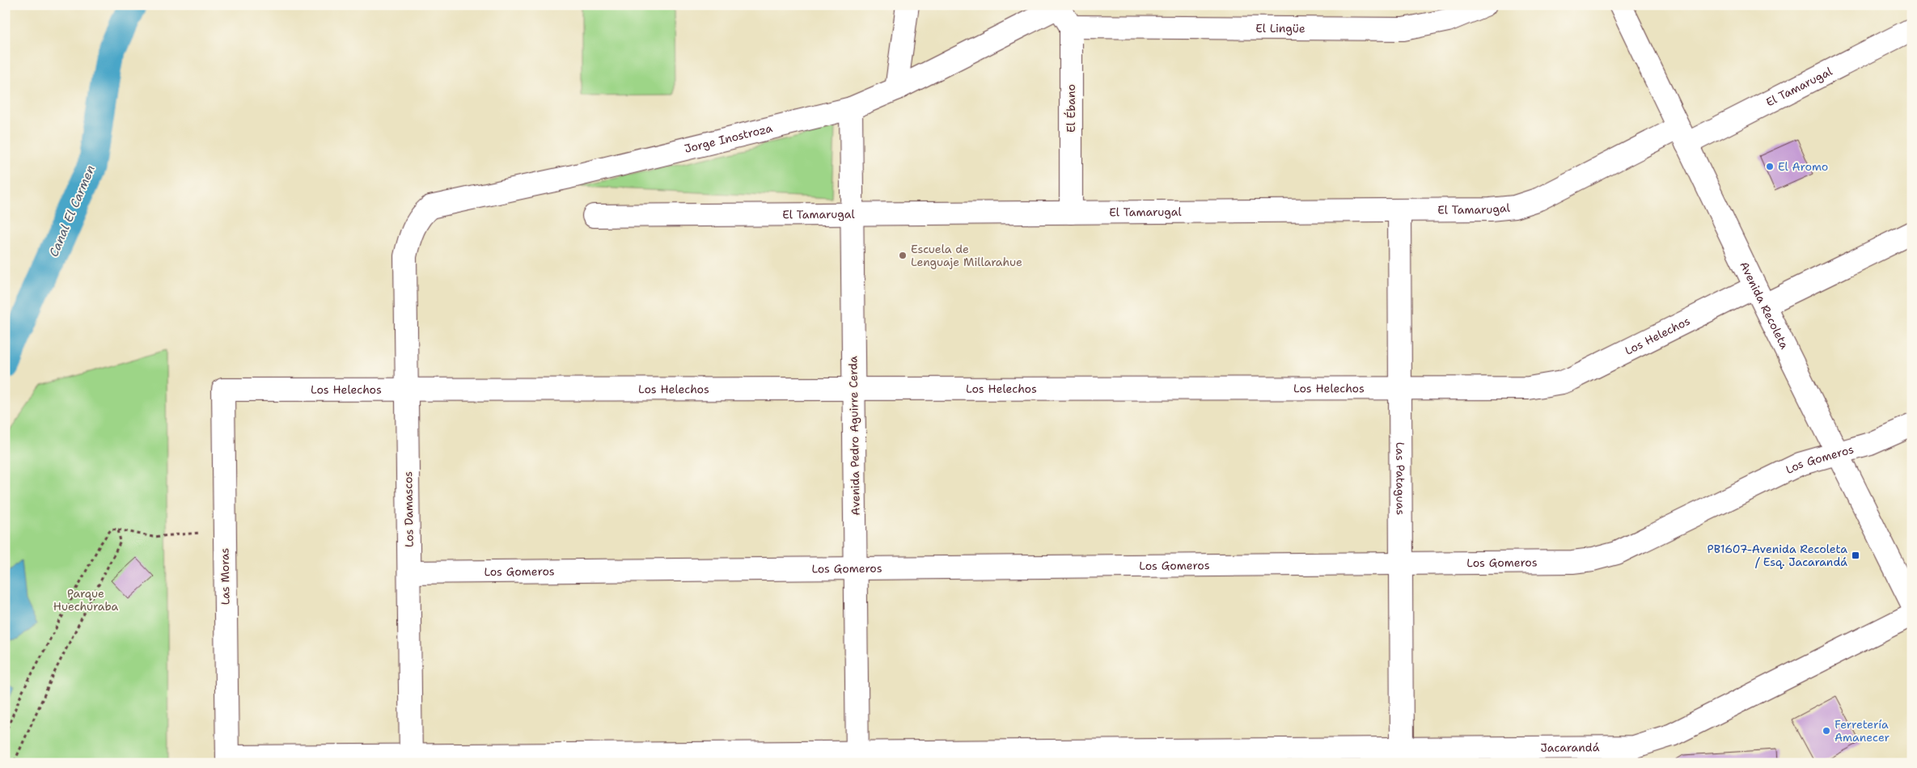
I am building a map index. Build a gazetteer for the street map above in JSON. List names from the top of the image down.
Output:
{
  "streets": {
    "street": [
      "El Lingüe",
      "El Tamarugal",
      "El Ébano",
      "Jorge Inostroza",
      "Avenida Recoleta",
      "Los Helechos",
      "Avenida Pedro Aguirre Cerda",
      "Los Gomeros",
      "Las Pataguas",
      "Los Damascos",
      "Las Moras",
      "Jacarandá"
    ]
  },
  "crossings": [
    ["El Lingüe", "El Ébano"],
    ["El Tamarugal", "El Ébano"],
    ["El Tamarugal", "Avenida Recoleta"],
    ["El Tamarugal", "Avenida Pedro Aguirre Cerda"],
    ["El Tamarugal", "Las Pataguas"],
    ["Jorge Inostroza", "Avenida Pedro Aguirre Cerda"],
    ["Jorge Inostroza", "Los Damascos"],
    ["Avenida Recoleta", "Los Helechos"],
    ["Avenida Recoleta", "Los Gomeros"],
    ["Los Helechos", "Avenida Pedro Aguirre Cerda"],
    ["Los Helechos", "Las Pataguas"],
    ["Los Helechos", "Los Damascos"],
    ["Los Helechos", "Las Moras"],
    ["Avenida Pedro Aguirre Cerda", "Los Gomeros"],
    ["Avenida Pedro Aguirre Cerda", "Jacarandá"],
    ["Los Gomeros", "Las Pataguas"],
    ["Los Gomeros", "Los Damascos"],
    ["Las Pataguas", "Jacarandá"],
    ["Los Damascos", "Jacarandá"],
    ["Las Moras", "Jacarandá"]
  ],
  "water": ["Canal El Carmen"],
  "parks": ["Parque Huechuraba"],
  "places": {
    "other": ["El Aromo", "Escuela de Lenguaje Millarahue", "Ferretería Amanecer"],
    "transit": ["PB1607-Avenida Recoleta / Esq. Jacarandá"]
  }
}
